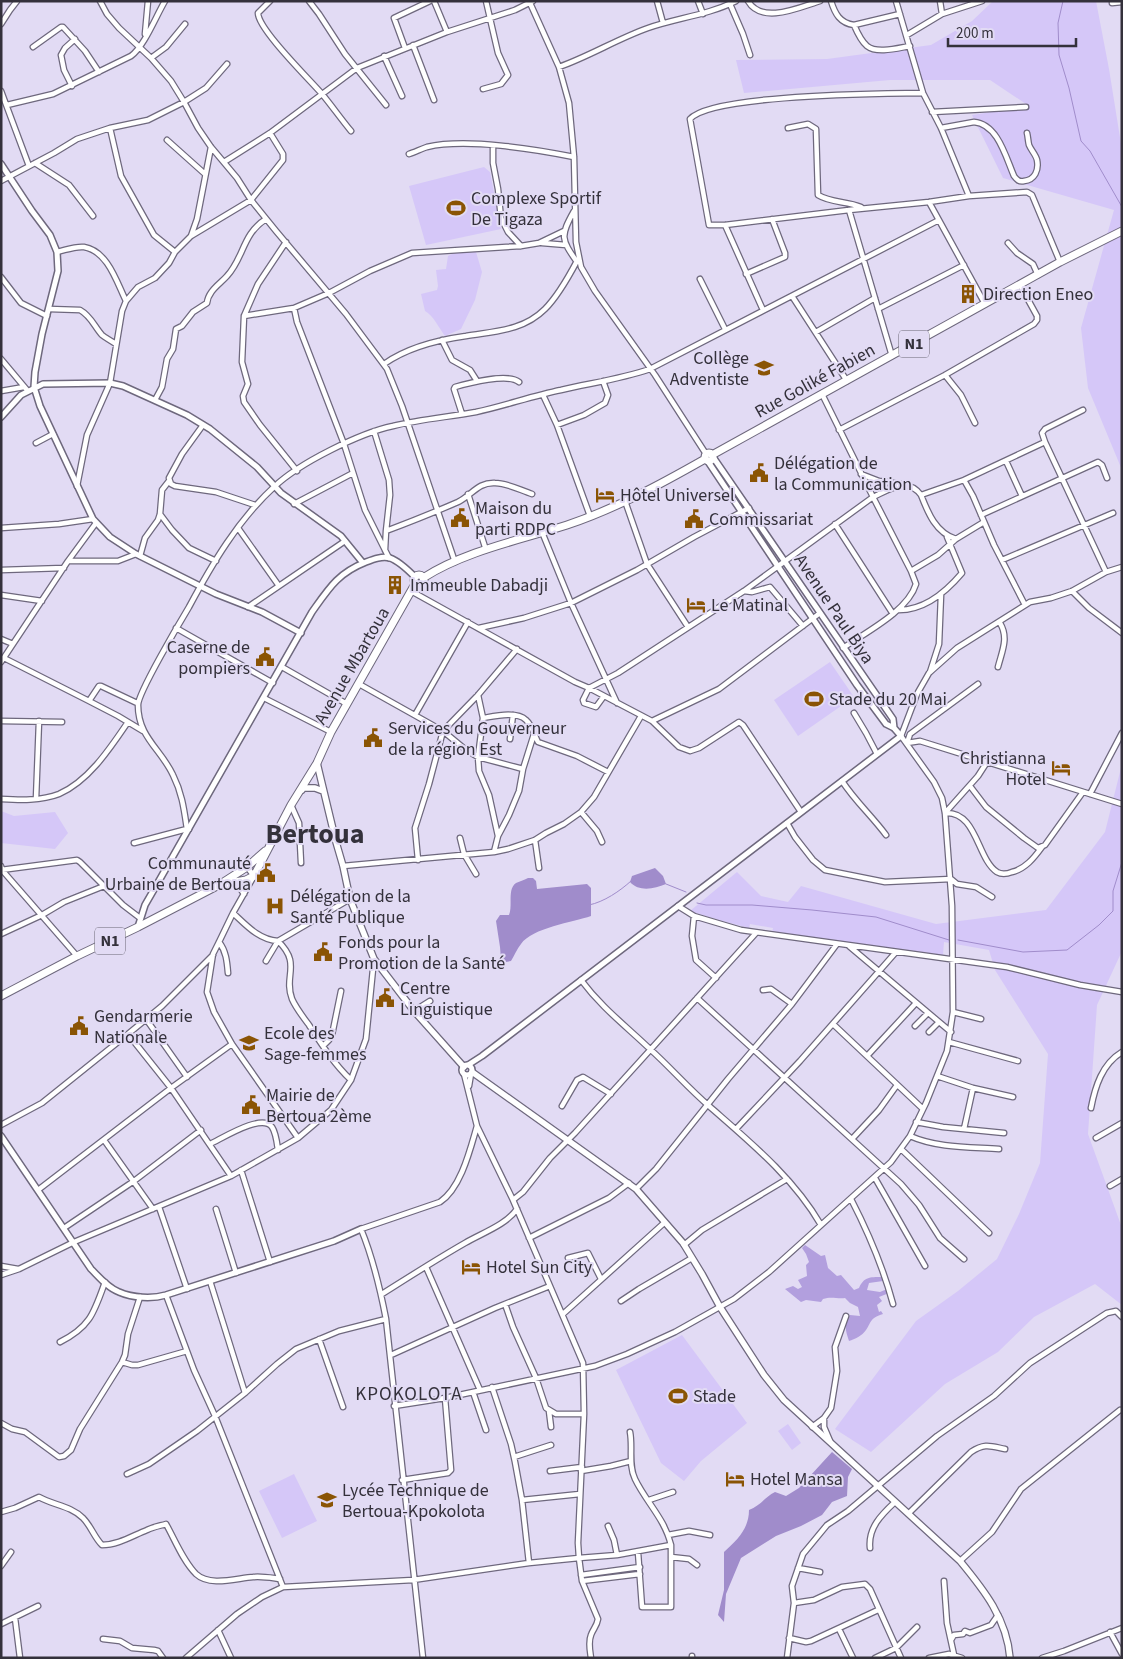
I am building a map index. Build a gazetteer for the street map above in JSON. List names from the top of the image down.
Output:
{
  "streets": {
    "highway": ["N1", "Rue Goliké Fabien", "Avenue Mbartoua"],
    "street": ["Avenue Paul Biya"]
  },
  "crossings": [
    ["N1", "Rue Goliké Fabien"],
    ["N1", "Avenue Paul Biya"],
    ["N1", "Avenue Mbartoua"],
    ["Rue Goliké Fabien", "Avenue Paul Biya"]
  ],
  "districts": ["Bertoua", "KPOKOLOTA"],
  "places": {
    "sports": ["Complexe Sportif De Tigaza", "Stade du 20 Mai", "Stade"],
    "building": ["Direction Eneo", "Immeuble Dabadji"],
    "school or university": ["Collège Adventiste", "Ecole des Sage-femmes", "Lycée Technique de Bertoua-Kpokolota"],
    "public building": [
      "Délégation de la Communication",
      "Maison du parti RDPC",
      "Commissariat",
      "Caserne de pompiers",
      "Services du Gouverneur de la région Est",
      "Communauté Urbaine de Bertoua",
      "Fonds pour la Promotion de la Santé",
      "Centre Linguistique",
      "Gendarmerie Nationale",
      "Mairie de Bertoua 2ème"
    ],
    "hotel": [
      "Hôtel Universel",
      "Le Matinal",
      "Christianna Hotel",
      "Hotel Sun City",
      "Hotel Mansa"
    ],
    "hospital": ["Délégation de la Santé Publique"]
  },
  "scale_bar": "200 m"
}
